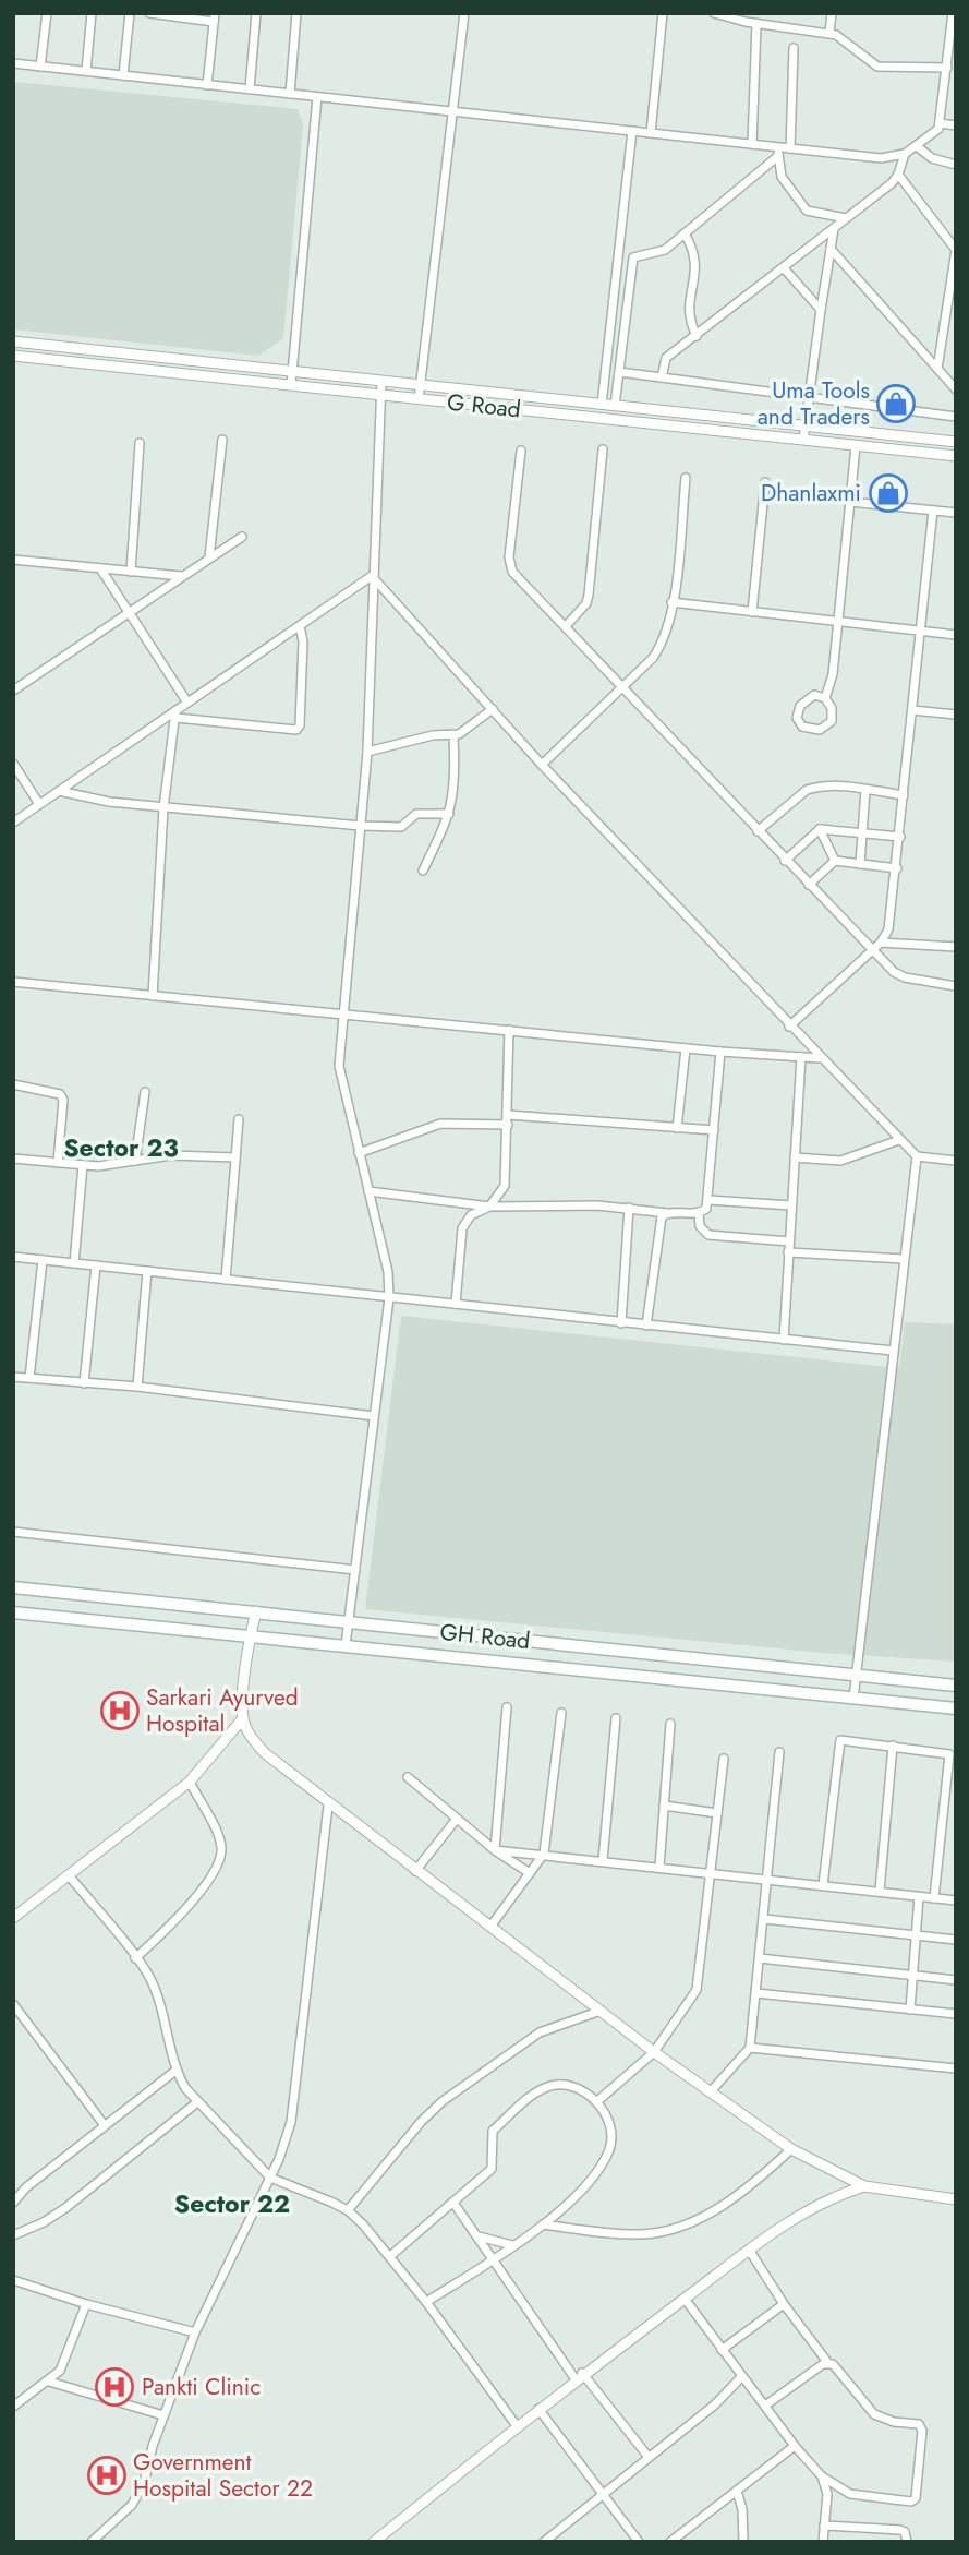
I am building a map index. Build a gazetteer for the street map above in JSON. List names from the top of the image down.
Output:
{
  "streets": {
    "main road": ["GH Road"],
    "street": ["G Road"]
  },
  "districts": ["Sector 23", "Sector 22"],
  "places": {
    "shop": ["Uma Tools and Traders", "Dhanlaxmi"],
    "hospital": ["Sarkari Ayurved Hospital", "Pankti Clinic", "Government Hospital Sector 22"]
  }
}
